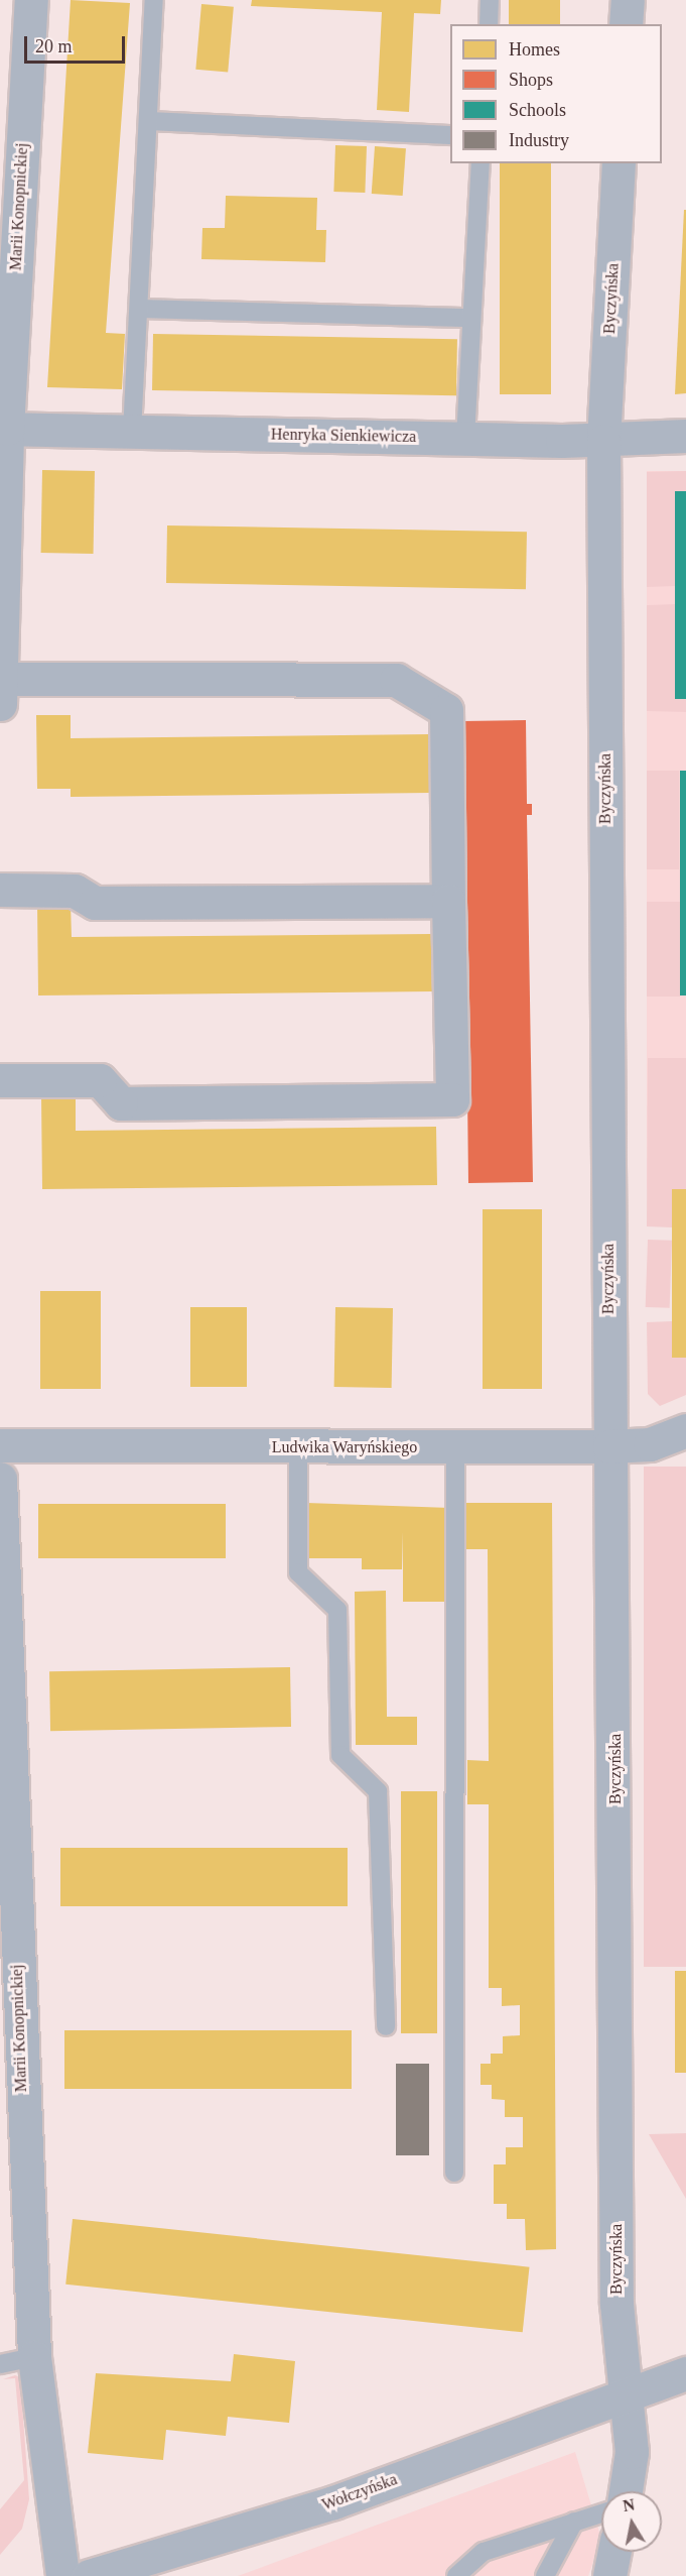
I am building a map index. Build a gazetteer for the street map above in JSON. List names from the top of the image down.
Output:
{
  "streets": {
    "street": [
      "Marii Konopnickiej",
      "Byczyńska",
      "Henryka Sienkiewicza",
      "Ludwika Waryńskiego",
      "Wołczyńska"
    ]
  },
  "crossings": [
    ["Marii Konopnickiej", "Henryka Sienkiewicza"],
    ["Byczyńska", "Henryka Sienkiewicza"],
    ["Byczyńska", "Ludwika Waryńskiego"],
    ["Byczyńska", "Wołczyńska"]
  ],
  "legend": [
    "Homes",
    "Shops",
    "Schools",
    "Industry"
  ],
  "scale_bar": "20 m",
  "north": "top"
}
